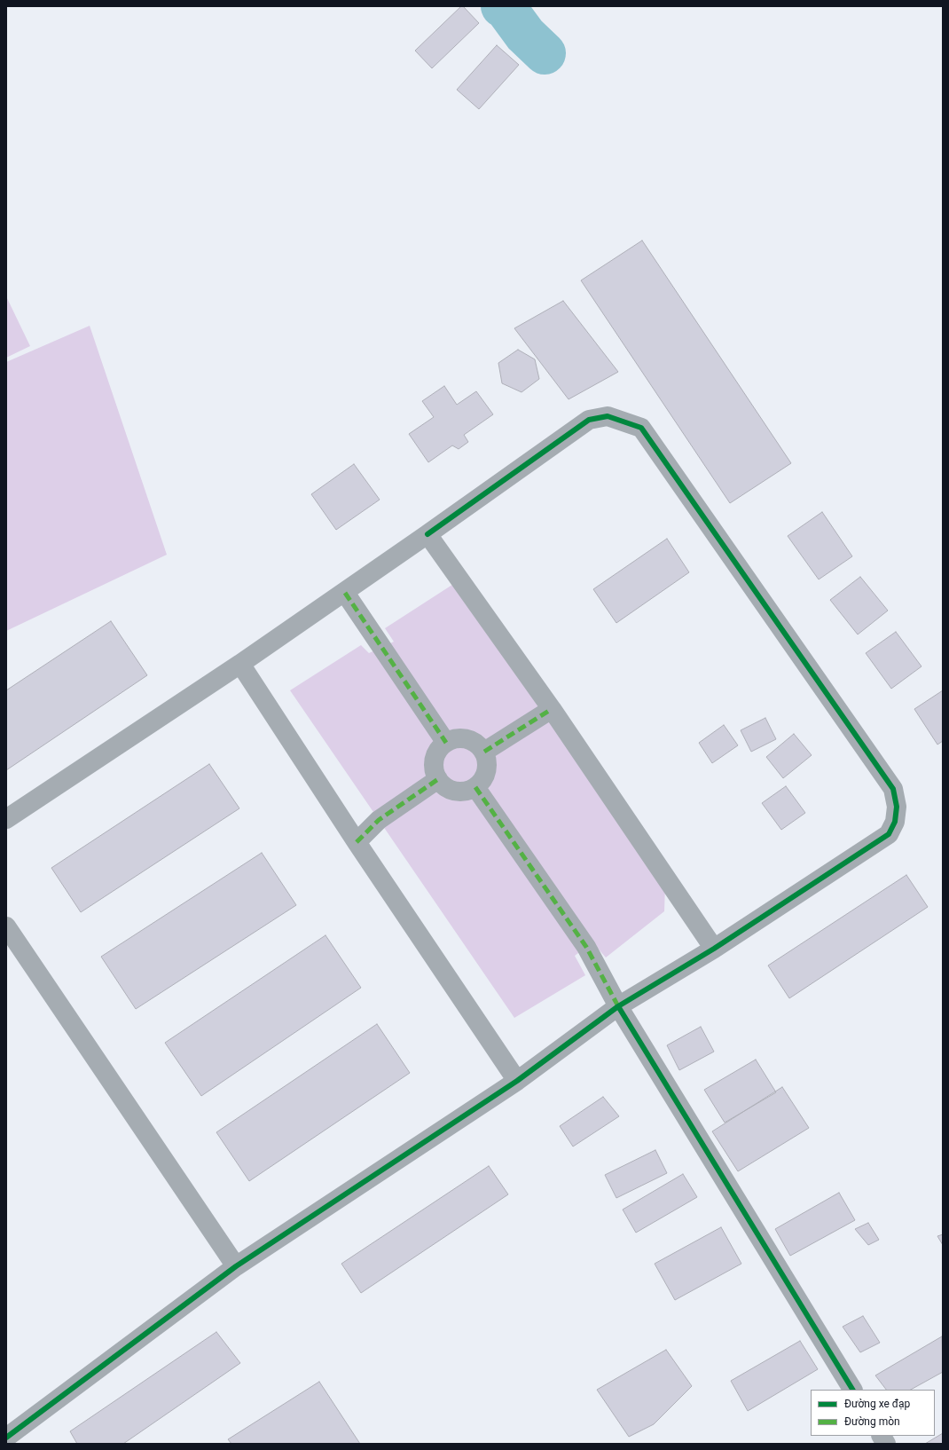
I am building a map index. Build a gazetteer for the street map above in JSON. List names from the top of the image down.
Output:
{
  "legend": ["Đường xe đạp", "Đường mòn"]
}
